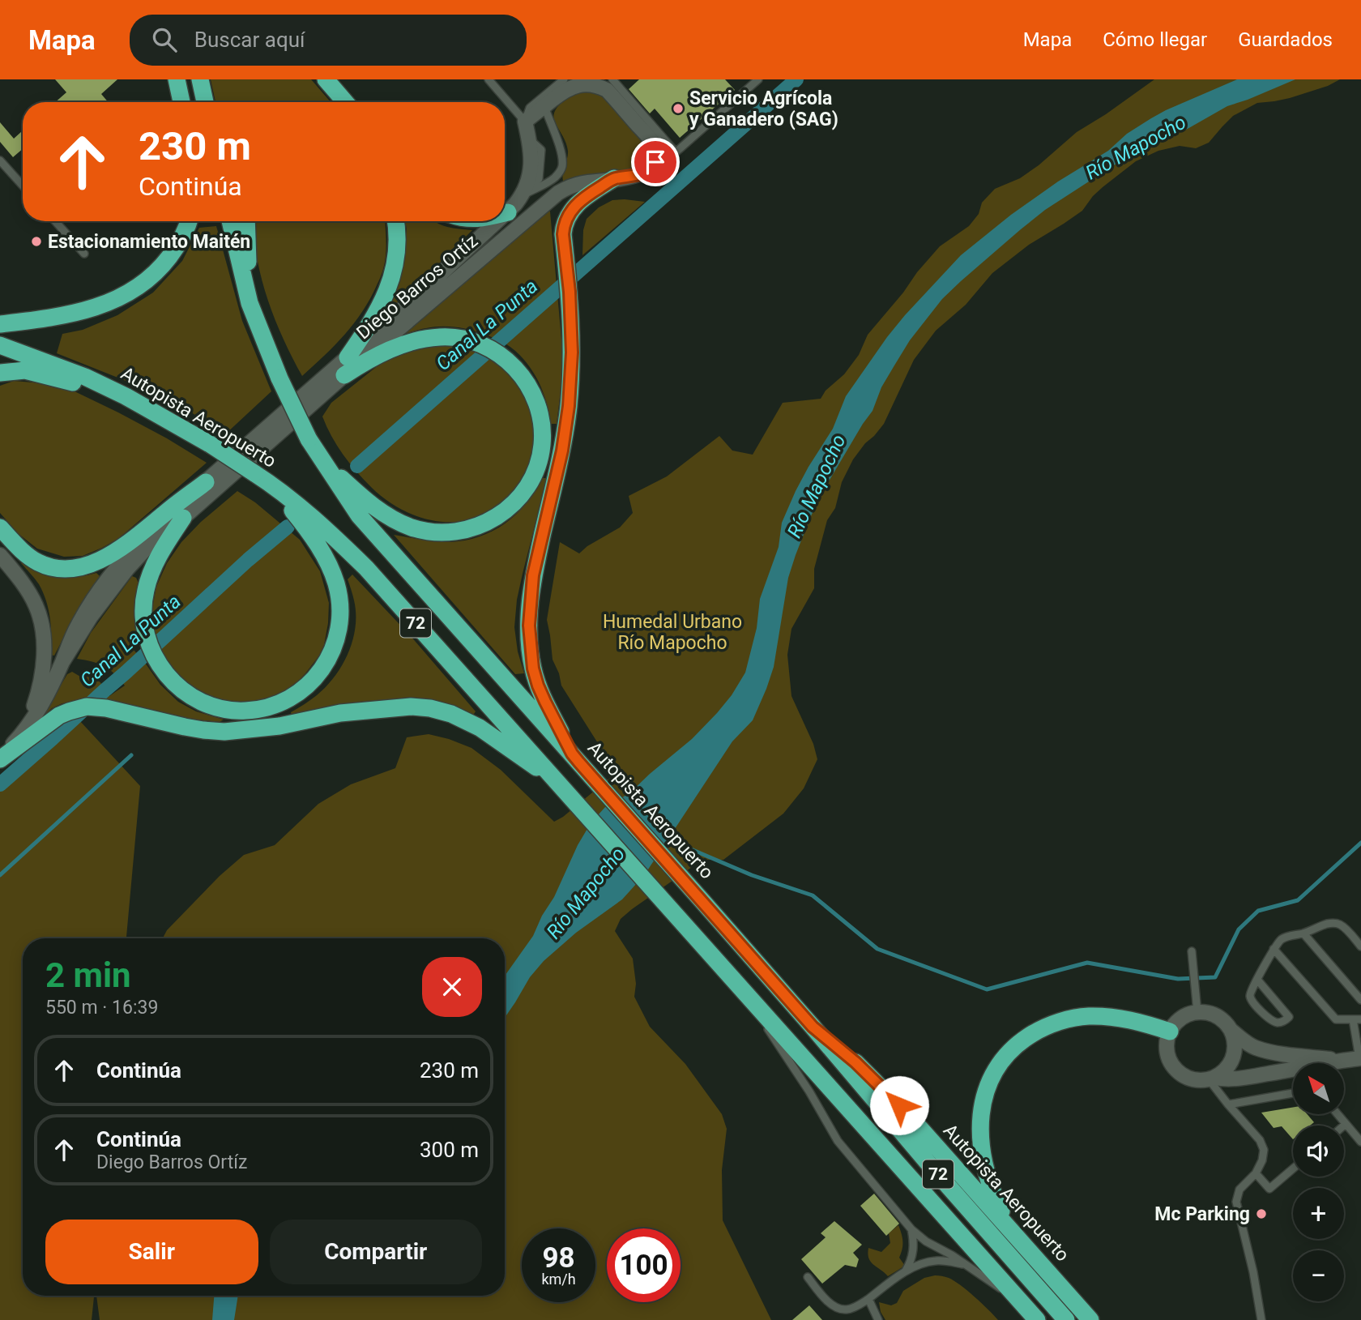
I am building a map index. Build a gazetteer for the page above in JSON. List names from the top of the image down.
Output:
{
  "streets": {
    "highway": ["Autopista Aeropuerto", "72"],
    "street": ["Diego Barros Ortíz"]
  },
  "water": ["Río Mapocho", "Canal La Punta"],
  "parks": ["Humedal Urbano Río Mapocho"],
  "places": ["Servicio Agrícola y Ganadero (SAG)", "Estacionamiento Maitén", "Mc Parking"],
  "north": "top left",
  "page": {
    "header": "Mapa",
    "search": "Buscar aquí",
    "nav": ["Mapa", "Cómo llegar", "Guardados"],
    "turn": ["230 m", "Continúa"],
    "heading": ["2 min", "550 m · 16:39"],
    "list": [
      {
        "name": "Continúa",
        "value": "230 m"
      },
      {
        "name": "Continúa",
        "note": "Diego Barros Ortíz",
        "value": "300 m"
      }
    ],
    "map_buttons": ["+", "−"],
    "buttons": ["Salir", "Compartir"],
    "speed": "98 km/h",
    "limit": "100"
  }
}
